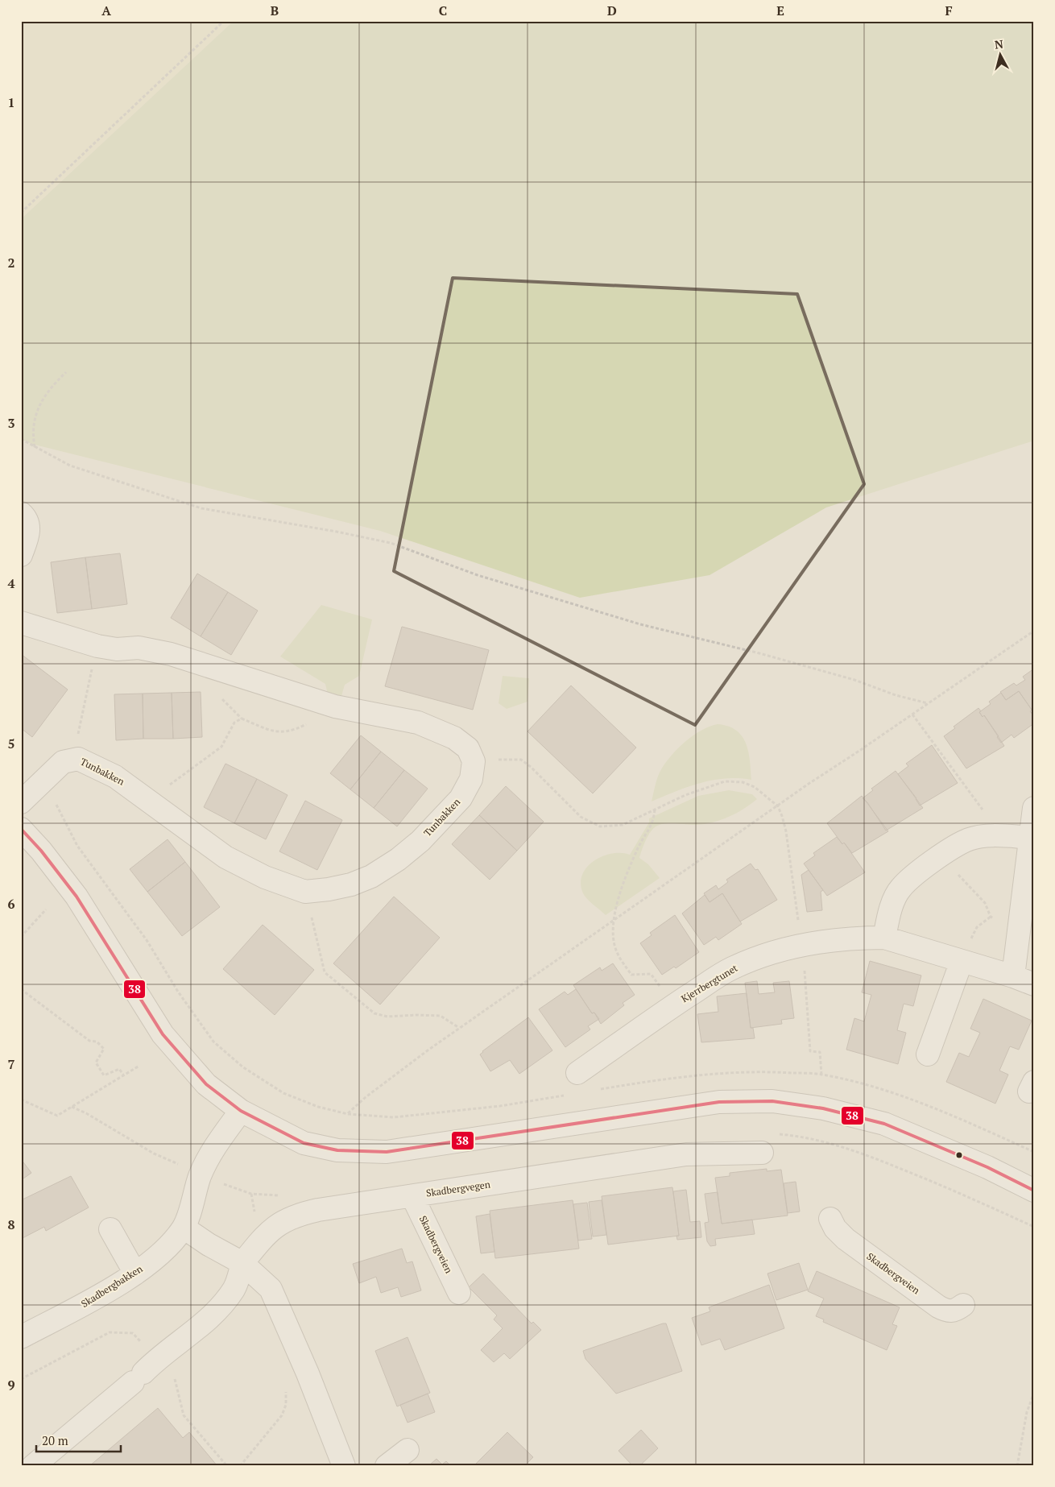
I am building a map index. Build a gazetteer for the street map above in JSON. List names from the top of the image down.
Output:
{
  "streets": {
    "street": [
      "Tunbakken",
      "Kjerrbergtunet",
      "Skadbergvegen",
      "Skadbergveien",
      "Skadbergbakken"
    ]
  },
  "crossings": [
    ["Skadbergvegen", "Skadbergveien"]
  ],
  "lines": ["transit line 38"],
  "scale_bar": "20 m",
  "north": "top",
  "grid": {
    "columns": [
      "A",
      "B",
      "C",
      "D",
      "E",
      "F"
    ],
    "rows": [
      "1",
      "2",
      "3",
      "4",
      "5",
      "6",
      "7",
      "8",
      "9"
    ]
  }
}
